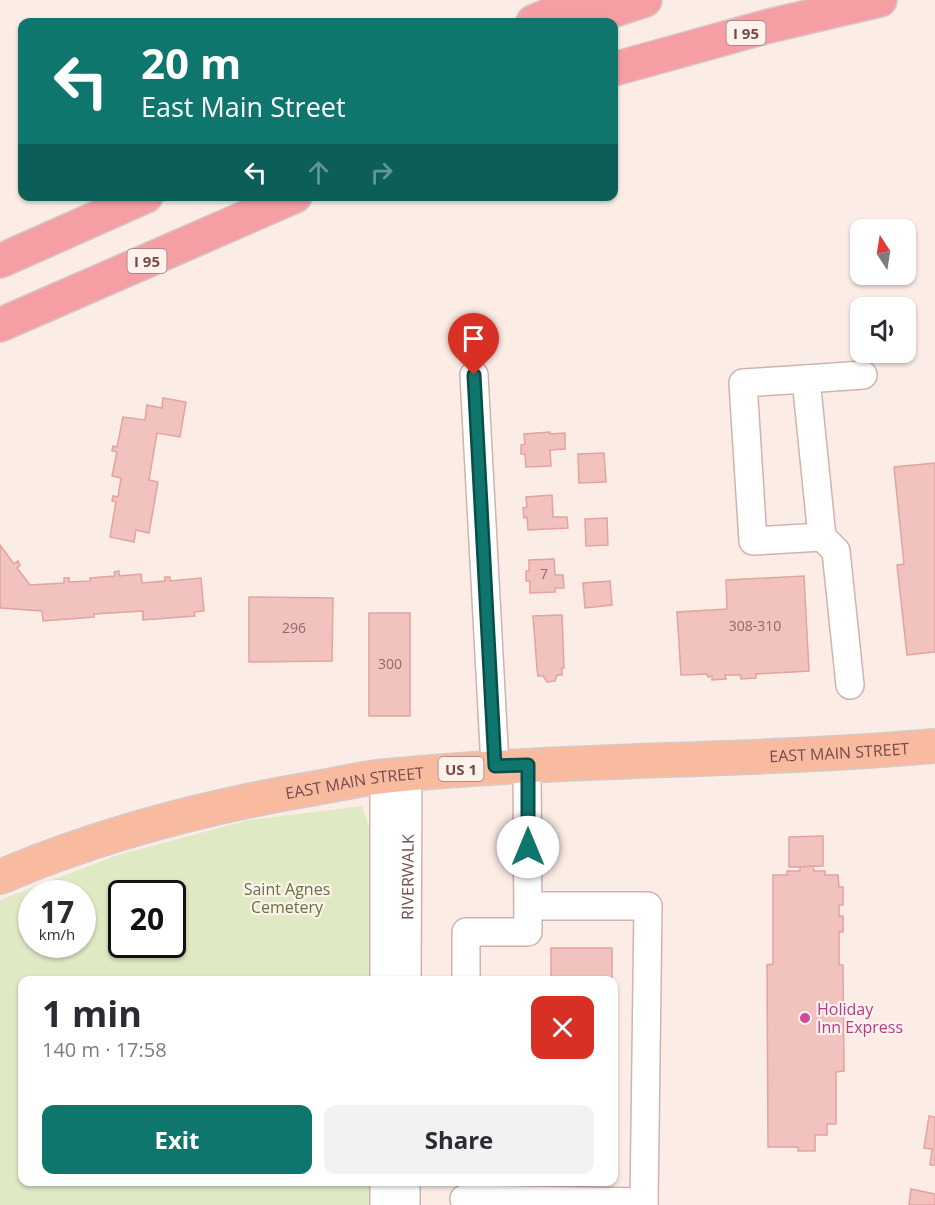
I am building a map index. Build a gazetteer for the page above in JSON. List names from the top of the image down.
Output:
{
  "streets": {
    "highway": ["I 95"],
    "main road": ["EAST MAIN STREET", "US 1"],
    "street": ["RIVERWALK"]
  },
  "crossings": [
    ["EAST MAIN STREET", "RIVERWALK"]
  ],
  "parks": ["Saint Agnes Cemetery"],
  "places": ["Holiday Inn Express"],
  "house_numbers": [
    "7",
    "308-310",
    "296",
    "300"
  ],
  "north": "top",
  "page": {
    "turn": ["20 m", "East Main Street"],
    "speed": "17 km/h",
    "limit": "20",
    "heading": ["1 min", "140 m · 17:58"],
    "buttons": ["Exit", "Share"]
  }
}
